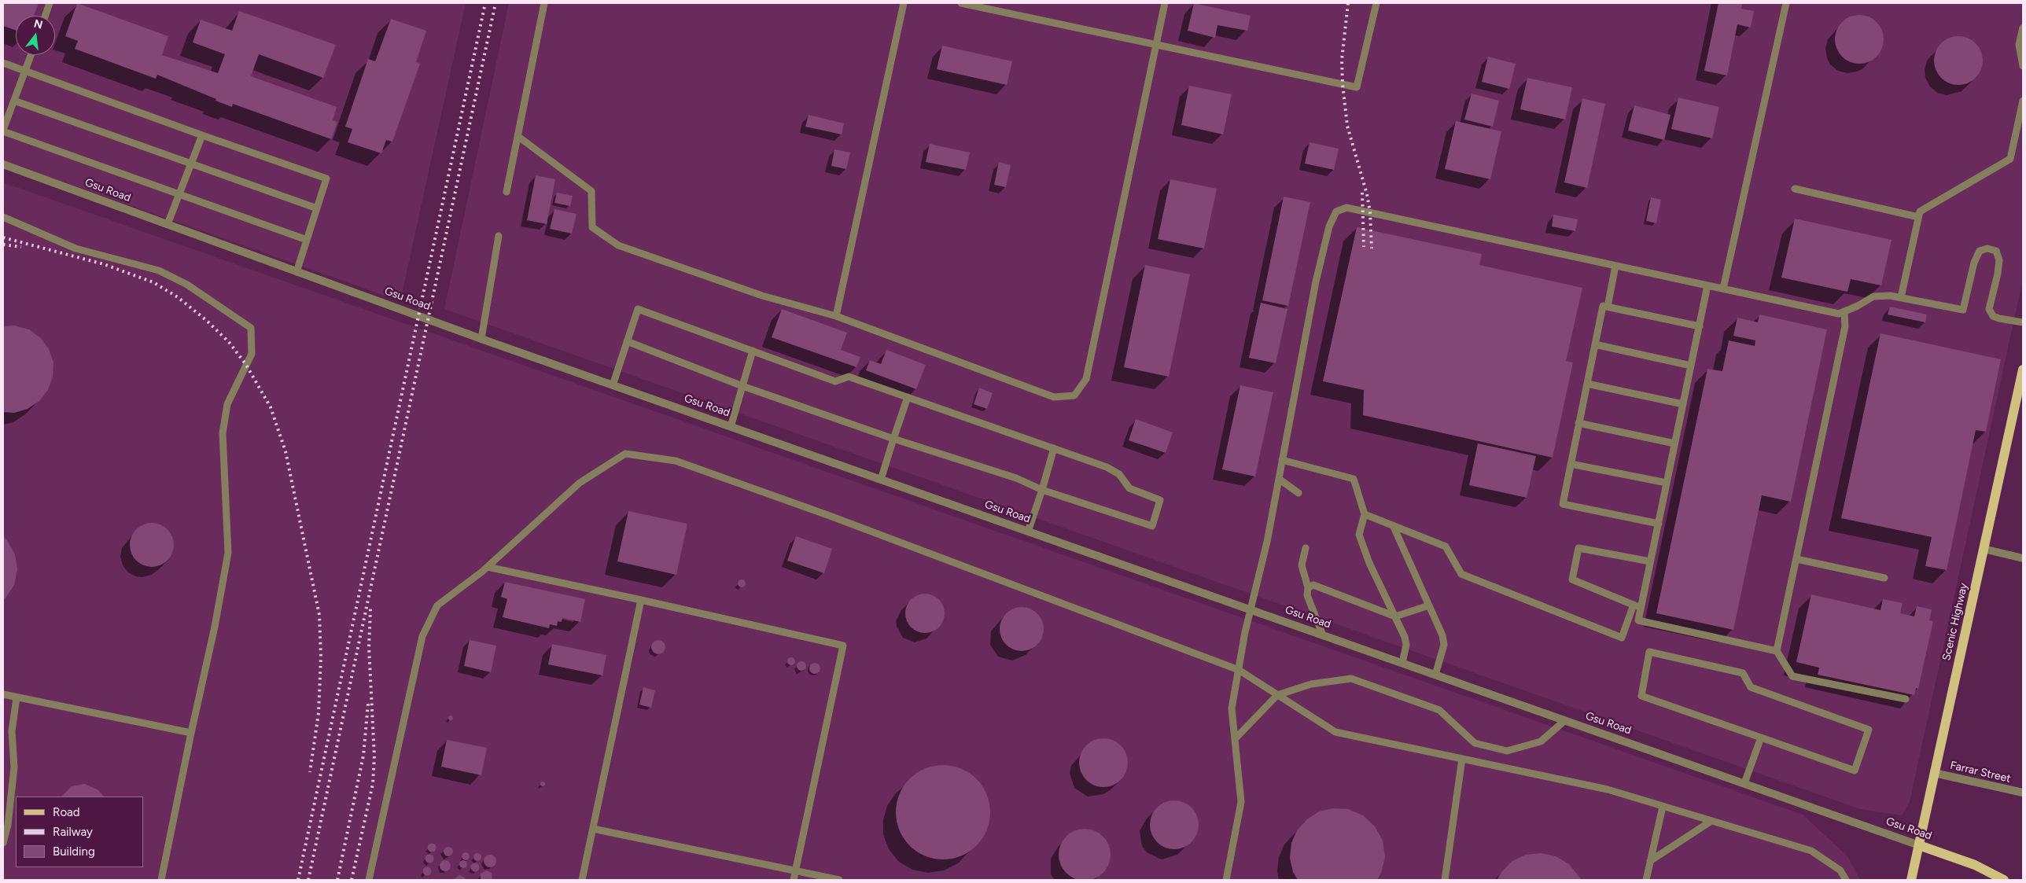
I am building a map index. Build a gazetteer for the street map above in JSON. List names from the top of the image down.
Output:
{
  "streets": {
    "main road": ["Gsu Road", "Scenic Highway"],
    "street": ["Farrar Street"]
  },
  "crossings": [
    ["Gsu Road", "Scenic Highway"],
    ["Scenic Highway", "Farrar Street"]
  ],
  "legend": ["Road", "Railway", "Building"],
  "north": "top"
}
